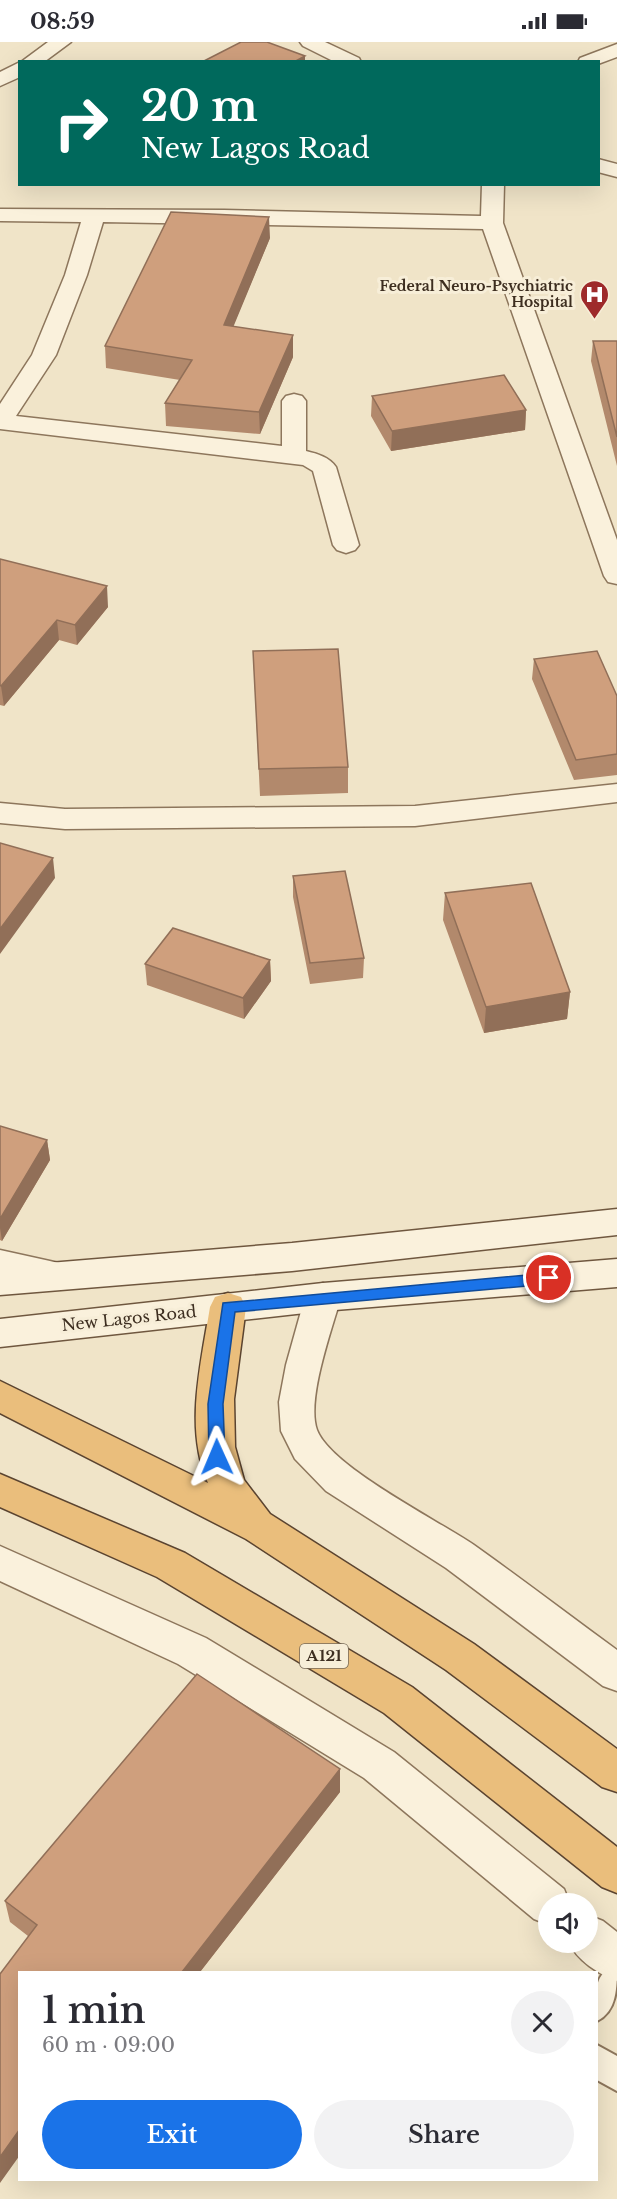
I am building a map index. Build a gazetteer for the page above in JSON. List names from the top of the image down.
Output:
{
  "streets": {
    "highway": ["A121"],
    "street": ["New Lagos Road"]
  },
  "places": {
    "hospital": ["Federal Neuro-Psychiatric Hospital"]
  },
  "page": {
    "status": "08:59",
    "turn": ["20 m", "New Lagos Road"],
    "heading": ["1 min", "60 m · 09:00"],
    "buttons": ["Exit", "Share"]
  }
}
